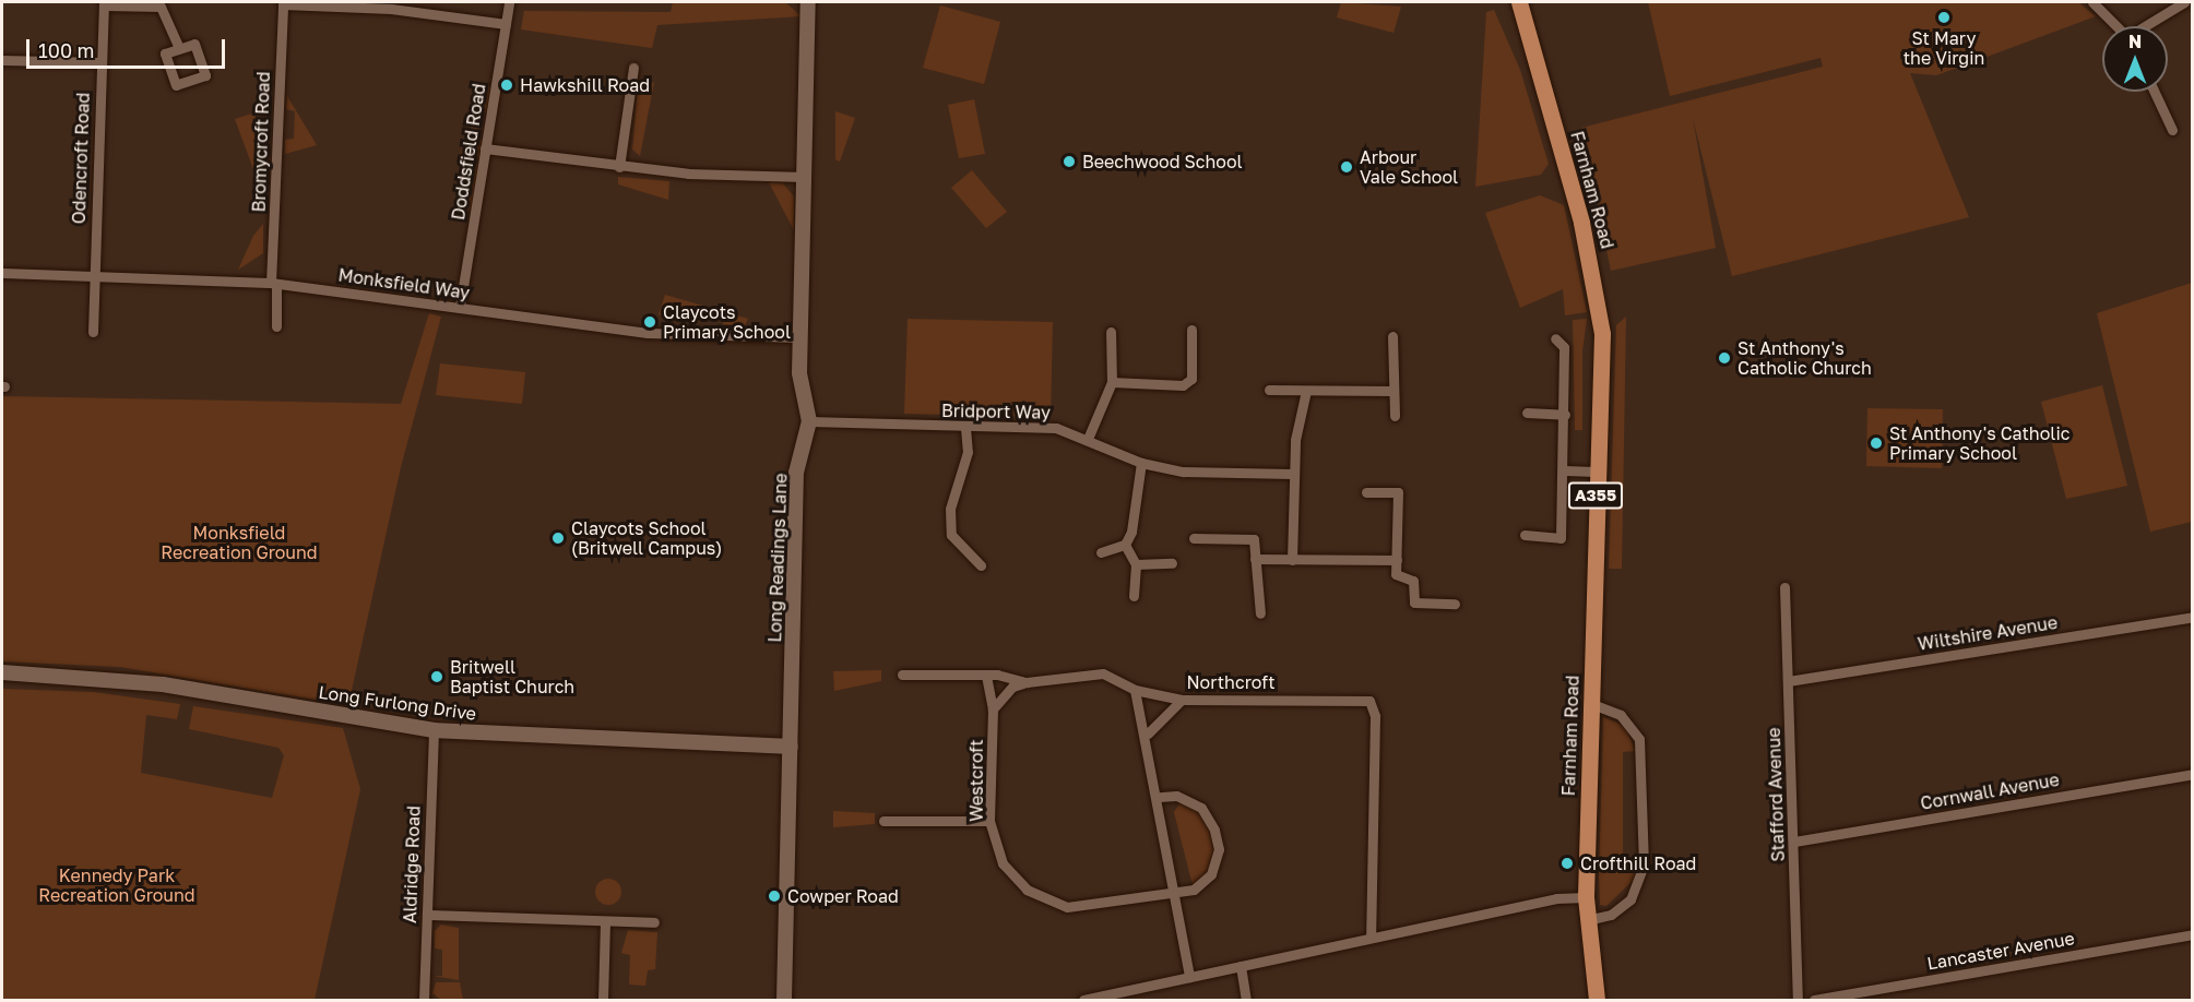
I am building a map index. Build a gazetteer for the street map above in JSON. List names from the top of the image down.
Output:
{
  "streets": {
    "main road": ["Farnham Road", "A355"],
    "street": [
      "Bromycroft Road",
      "Doddsfield Road",
      "Odencroft Road",
      "Monksfield Way",
      "Bridport Way",
      "Long Readings Lane",
      "Wiltshire Avenue",
      "Northcroft",
      "Long Furlong Drive",
      "Westcroft",
      "Cornwall Avenue",
      "Stafford Avenue",
      "Aldridge Road",
      "Lancaster Avenue"
    ]
  },
  "crossings": [
    ["Bromycroft Road", "Monksfield Way"],
    ["Doddsfield Road", "Monksfield Way"],
    ["Odencroft Road", "Monksfield Way"],
    ["Monksfield Way", "Long Readings Lane"],
    ["Bridport Way", "Long Readings Lane"],
    ["Long Readings Lane", "Long Furlong Drive"],
    ["Wiltshire Avenue", "Stafford Avenue"],
    ["Northcroft", "Westcroft"],
    ["Long Furlong Drive", "Aldridge Road"],
    ["Cornwall Avenue", "Stafford Avenue"]
  ],
  "parks": ["Monksfield Recreation Ground", "Kennedy Park Recreation Ground"],
  "places": [
    "St Mary the Virgin",
    "Hawkshill Road",
    "Beechwood School",
    "Arbour Vale School",
    "Claycots Primary School",
    "St Anthony's Catholic Church",
    "St Anthony's Catholic Primary School",
    "Claycots School (Britwell Campus)",
    "Britwell Baptist Church",
    "Crofthill Road",
    "Cowper Road"
  ],
  "scale_bar": "100 m",
  "north": "top"
}
